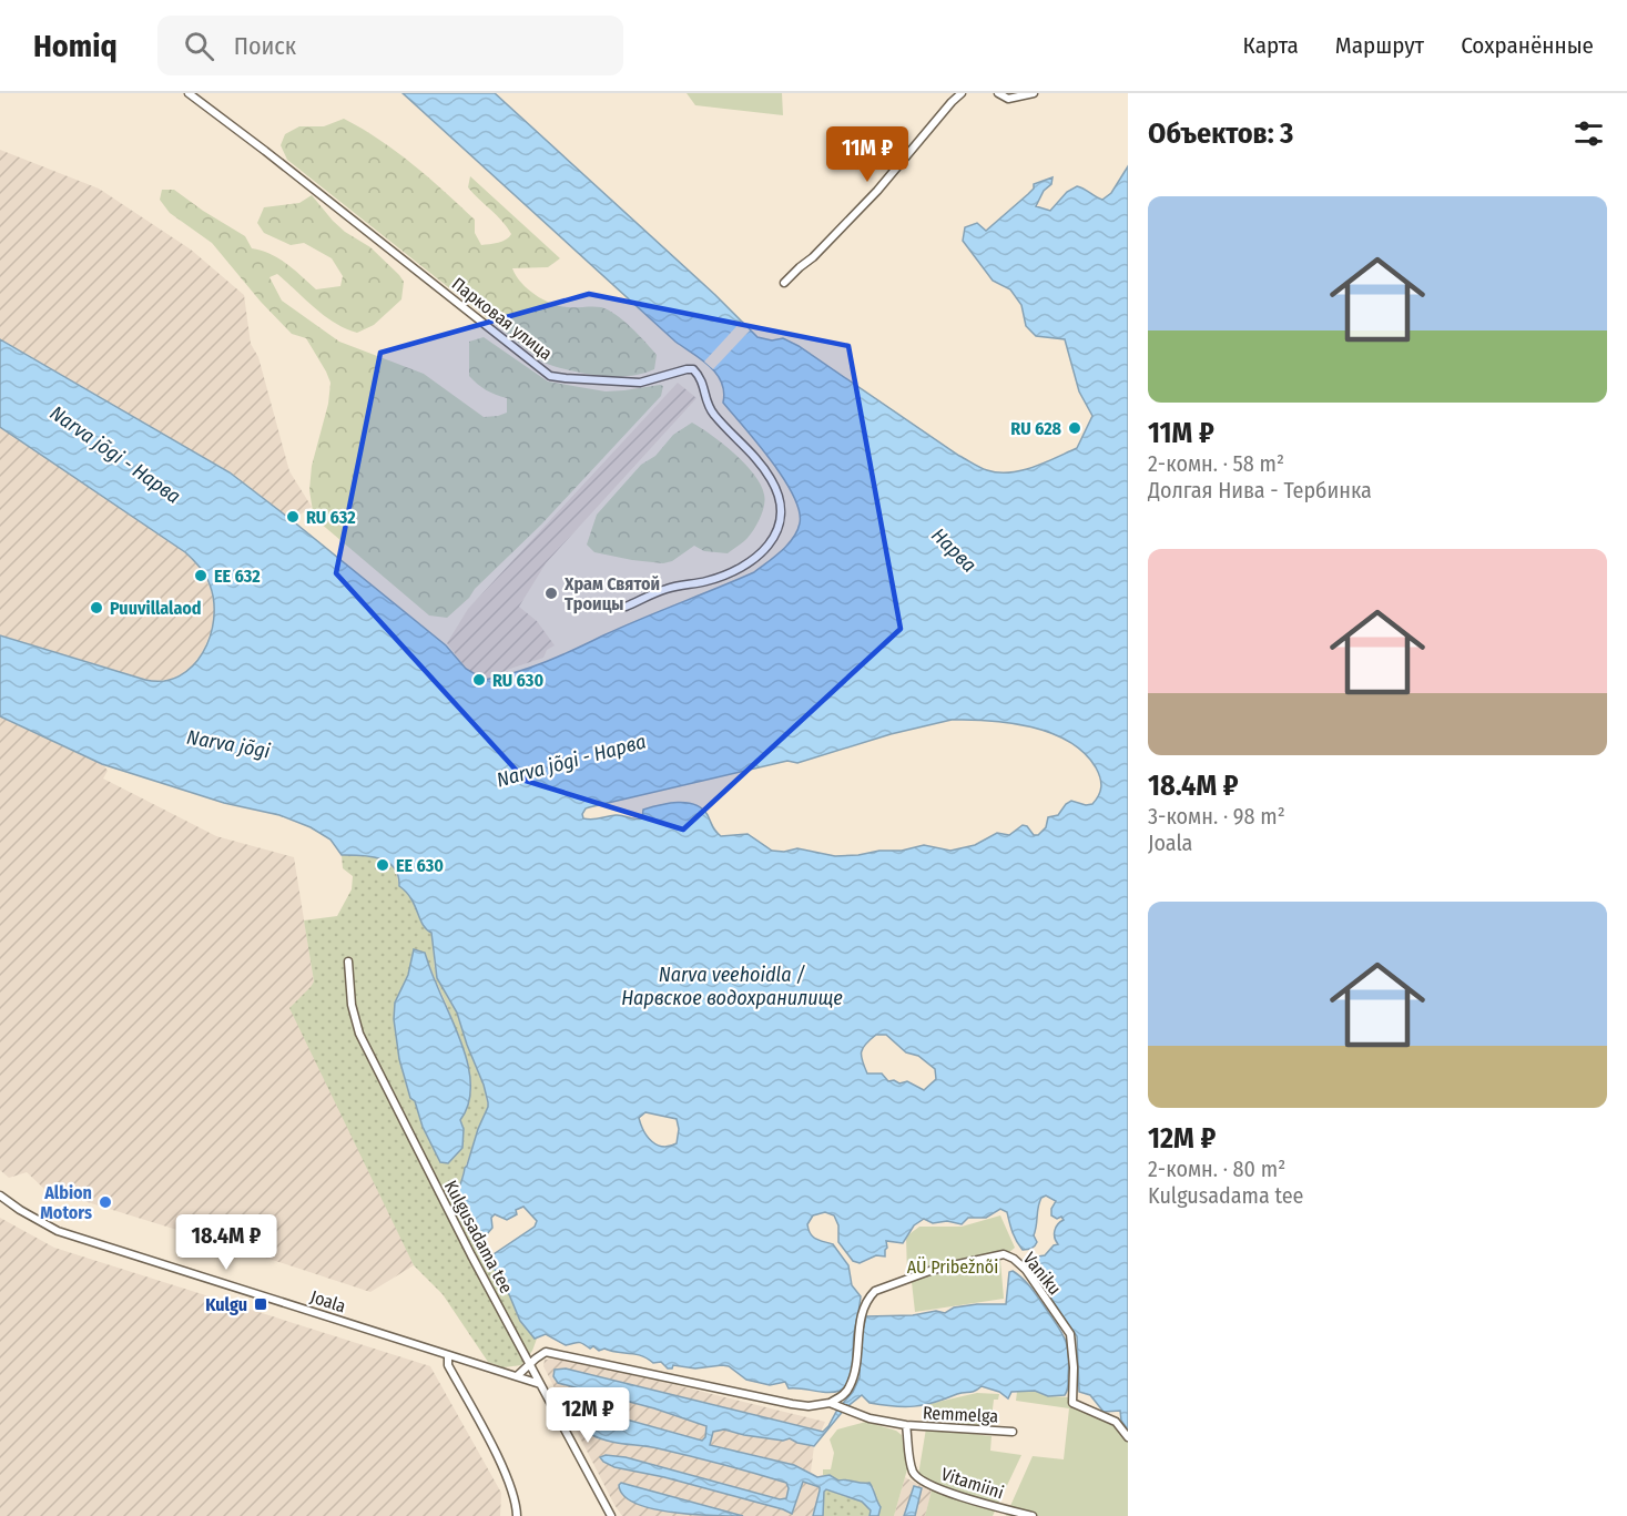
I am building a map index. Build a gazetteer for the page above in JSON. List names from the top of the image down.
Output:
{
  "streets": {
    "street": [
      "Парковая улица",
      "Kulgusadama tee",
      "Vaniku",
      "Joala",
      "Remmelga",
      "Vitamiini"
    ]
  },
  "crossings": [
    ["Kulgusadama tee", "Joala"],
    ["Vaniku", "Remmelga"],
    ["Remmelga", "Vitamiini"]
  ],
  "water": [
    "Narva jõgi - Нарва",
    "Нарва",
    "Narva jõgi",
    "Narva veehoidla / Нарвское водохранилище"
  ],
  "parks": ["AÜ Pribežnõi"],
  "places": {
    "other": [
      "RU 628",
      "RU 632",
      "EE 632",
      "Храм Святой Троицы",
      "Puuvillalaod",
      "RU 630",
      "EE 630",
      "Albion Motors"
    ],
    "transit": ["Kulgu"]
  },
  "page": {
    "header": "Homiq",
    "search": "Поиск",
    "nav": ["Карта", "Маршрут", "Сохранённые"],
    "heading": "Объектов: 3",
    "price": ["11M ₽", "18.4M ₽", "12M ₽"],
    "list": [
      {
        "name": "11M ₽",
        "note": "2-комн. · 58 m² · Долгая Нива - Тербинка"
      },
      {
        "name": "18.4M ₽",
        "note": "3-комн. · 98 m² · Joala"
      },
      {
        "name": "12M ₽",
        "note": "2-комн. · 80 m² · Kulgusadama tee"
      }
    ]
  }
}
